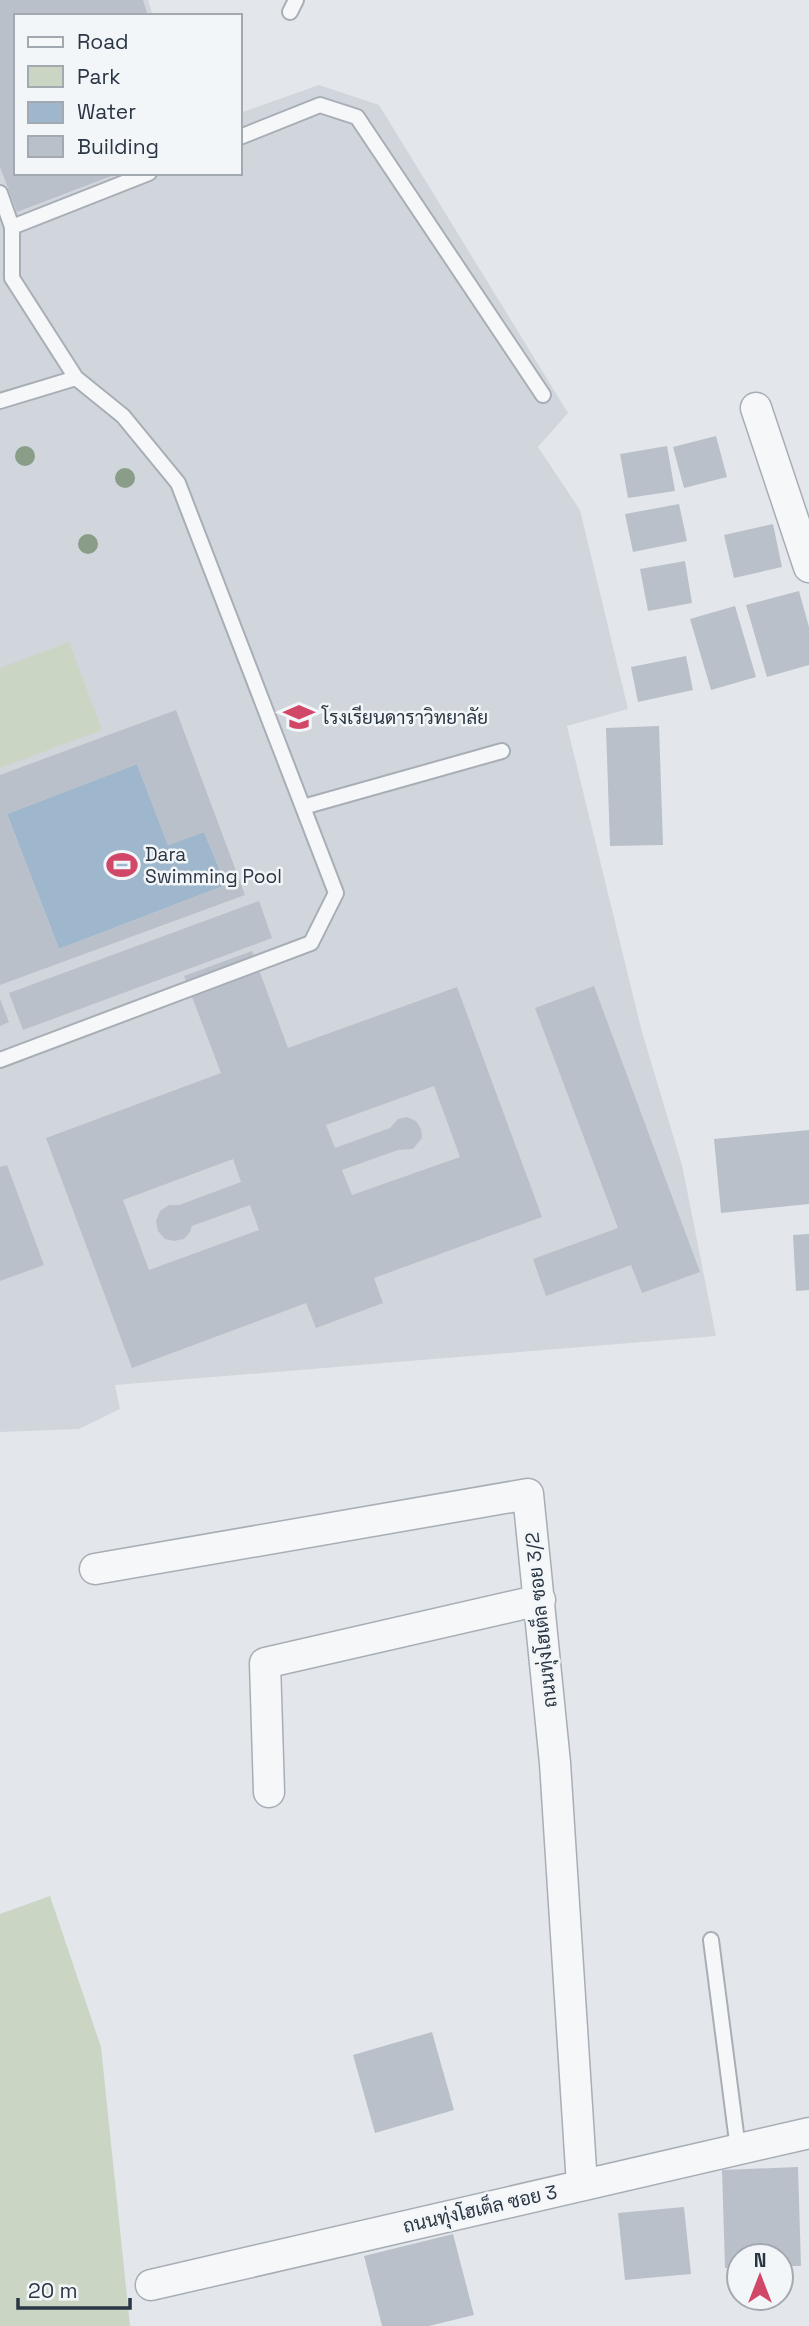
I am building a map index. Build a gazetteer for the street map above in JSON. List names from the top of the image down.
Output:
{
  "streets": {
    "street": ["ถนนทุ่งโฮเต็ล ซอย 3/2", "ถนนทุ่งโฮเต็ล ซอย 3"]
  },
  "crossings": [
    ["ถนนทุ่งโฮเต็ล ซอย 3/2", "ถนนทุ่งโฮเต็ล ซอย 3"]
  ],
  "places": {
    "school or university": ["โรงเรียนดาราวิทยาลัย"],
    "sports": ["Dara Swimming Pool"]
  },
  "legend": [
    "Road",
    "Park",
    "Water",
    "Building"
  ],
  "scale_bar": "20 m",
  "north": "top"
}
